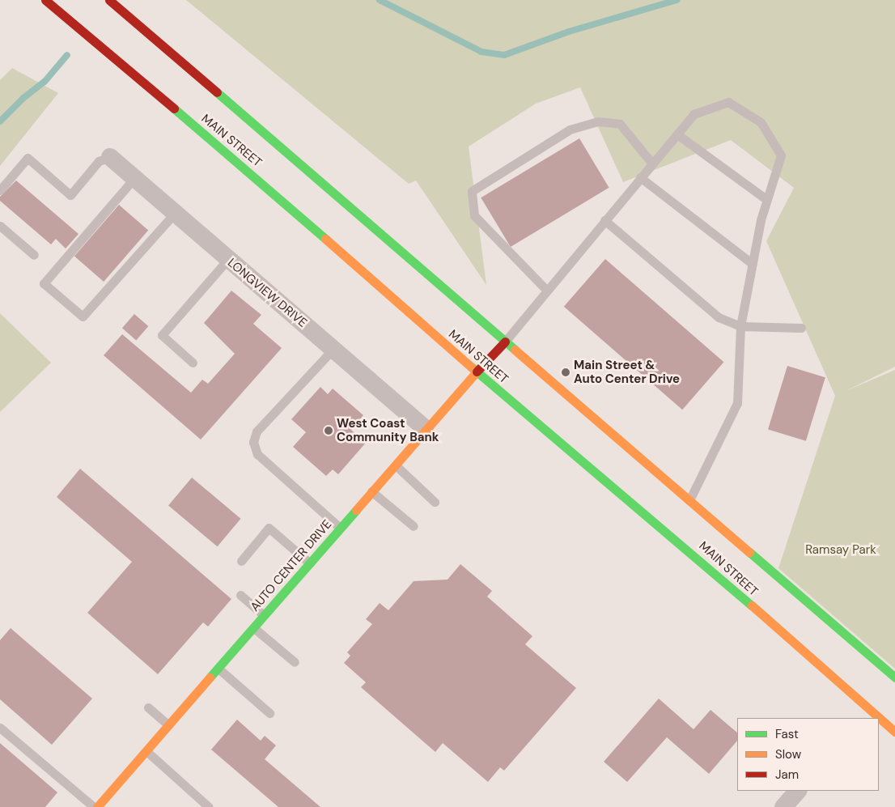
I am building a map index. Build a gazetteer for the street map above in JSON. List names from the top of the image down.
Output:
{
  "streets": {
    "main road": ["MAIN STREET", "AUTO CENTER DRIVE"],
    "street": ["LONGVIEW DRIVE"]
  },
  "crossings": [
    ["MAIN STREET", "AUTO CENTER DRIVE"],
    ["LONGVIEW DRIVE", "AUTO CENTER DRIVE"]
  ],
  "parks": ["Ramsay Park"],
  "places": ["Main Street & Auto Center Drive", "West Coast Community Bank"],
  "legend": ["Fast", "Slow", "Jam"]
}
